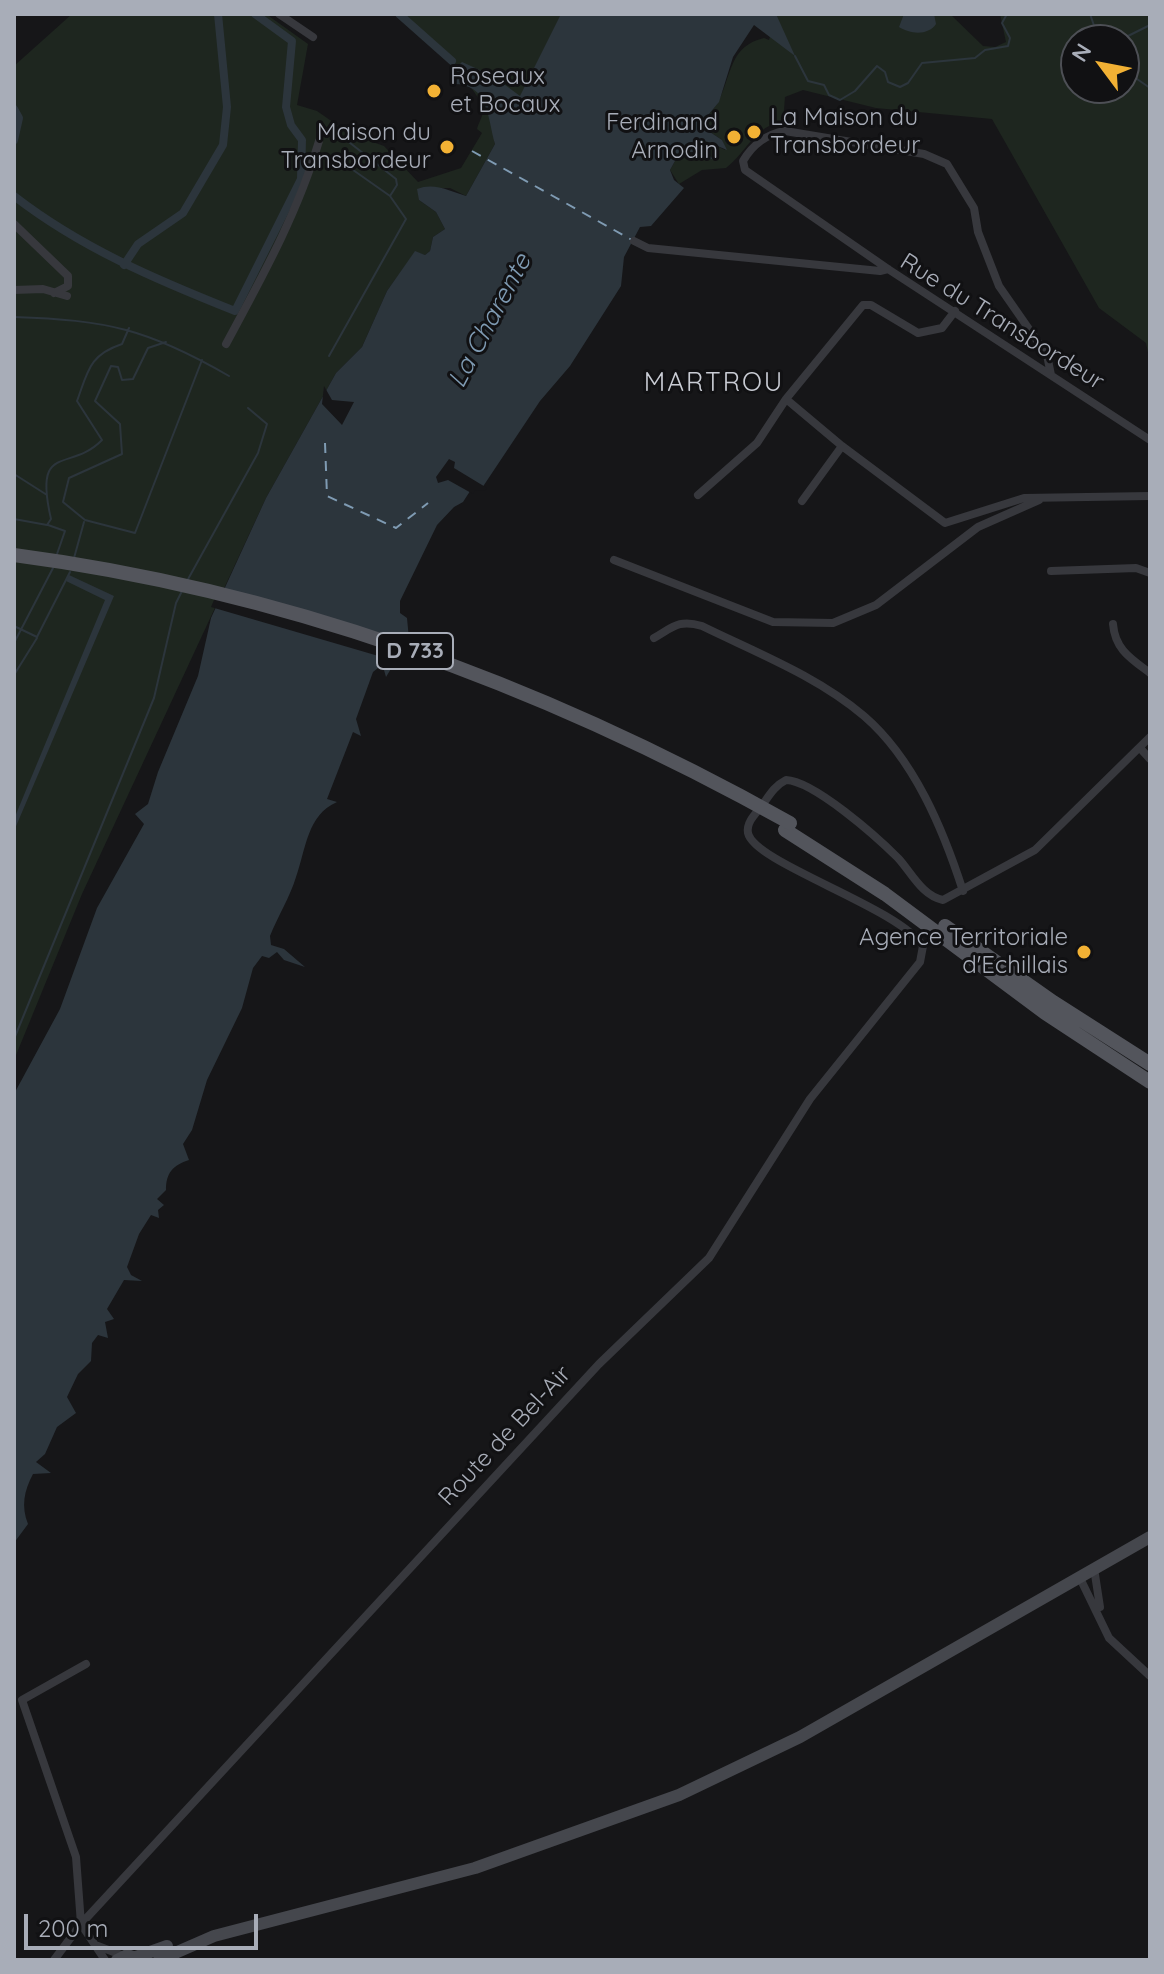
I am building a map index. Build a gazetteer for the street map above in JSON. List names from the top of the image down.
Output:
{
  "streets": {
    "main road": ["D 733"],
    "street": ["Rue du Transbordeur", "Route de Bel-Air"]
  },
  "districts": ["MARTROU"],
  "water": ["La Charente"],
  "places": [
    "Roseaux et Bocaux",
    "La Maison du Transbordeur",
    "Ferdinand Arnodin",
    "Maison du Transbordeur",
    "Agence Territoriale d'Echillais"
  ],
  "scale_bar": "200 m",
  "north": "top left"
}
